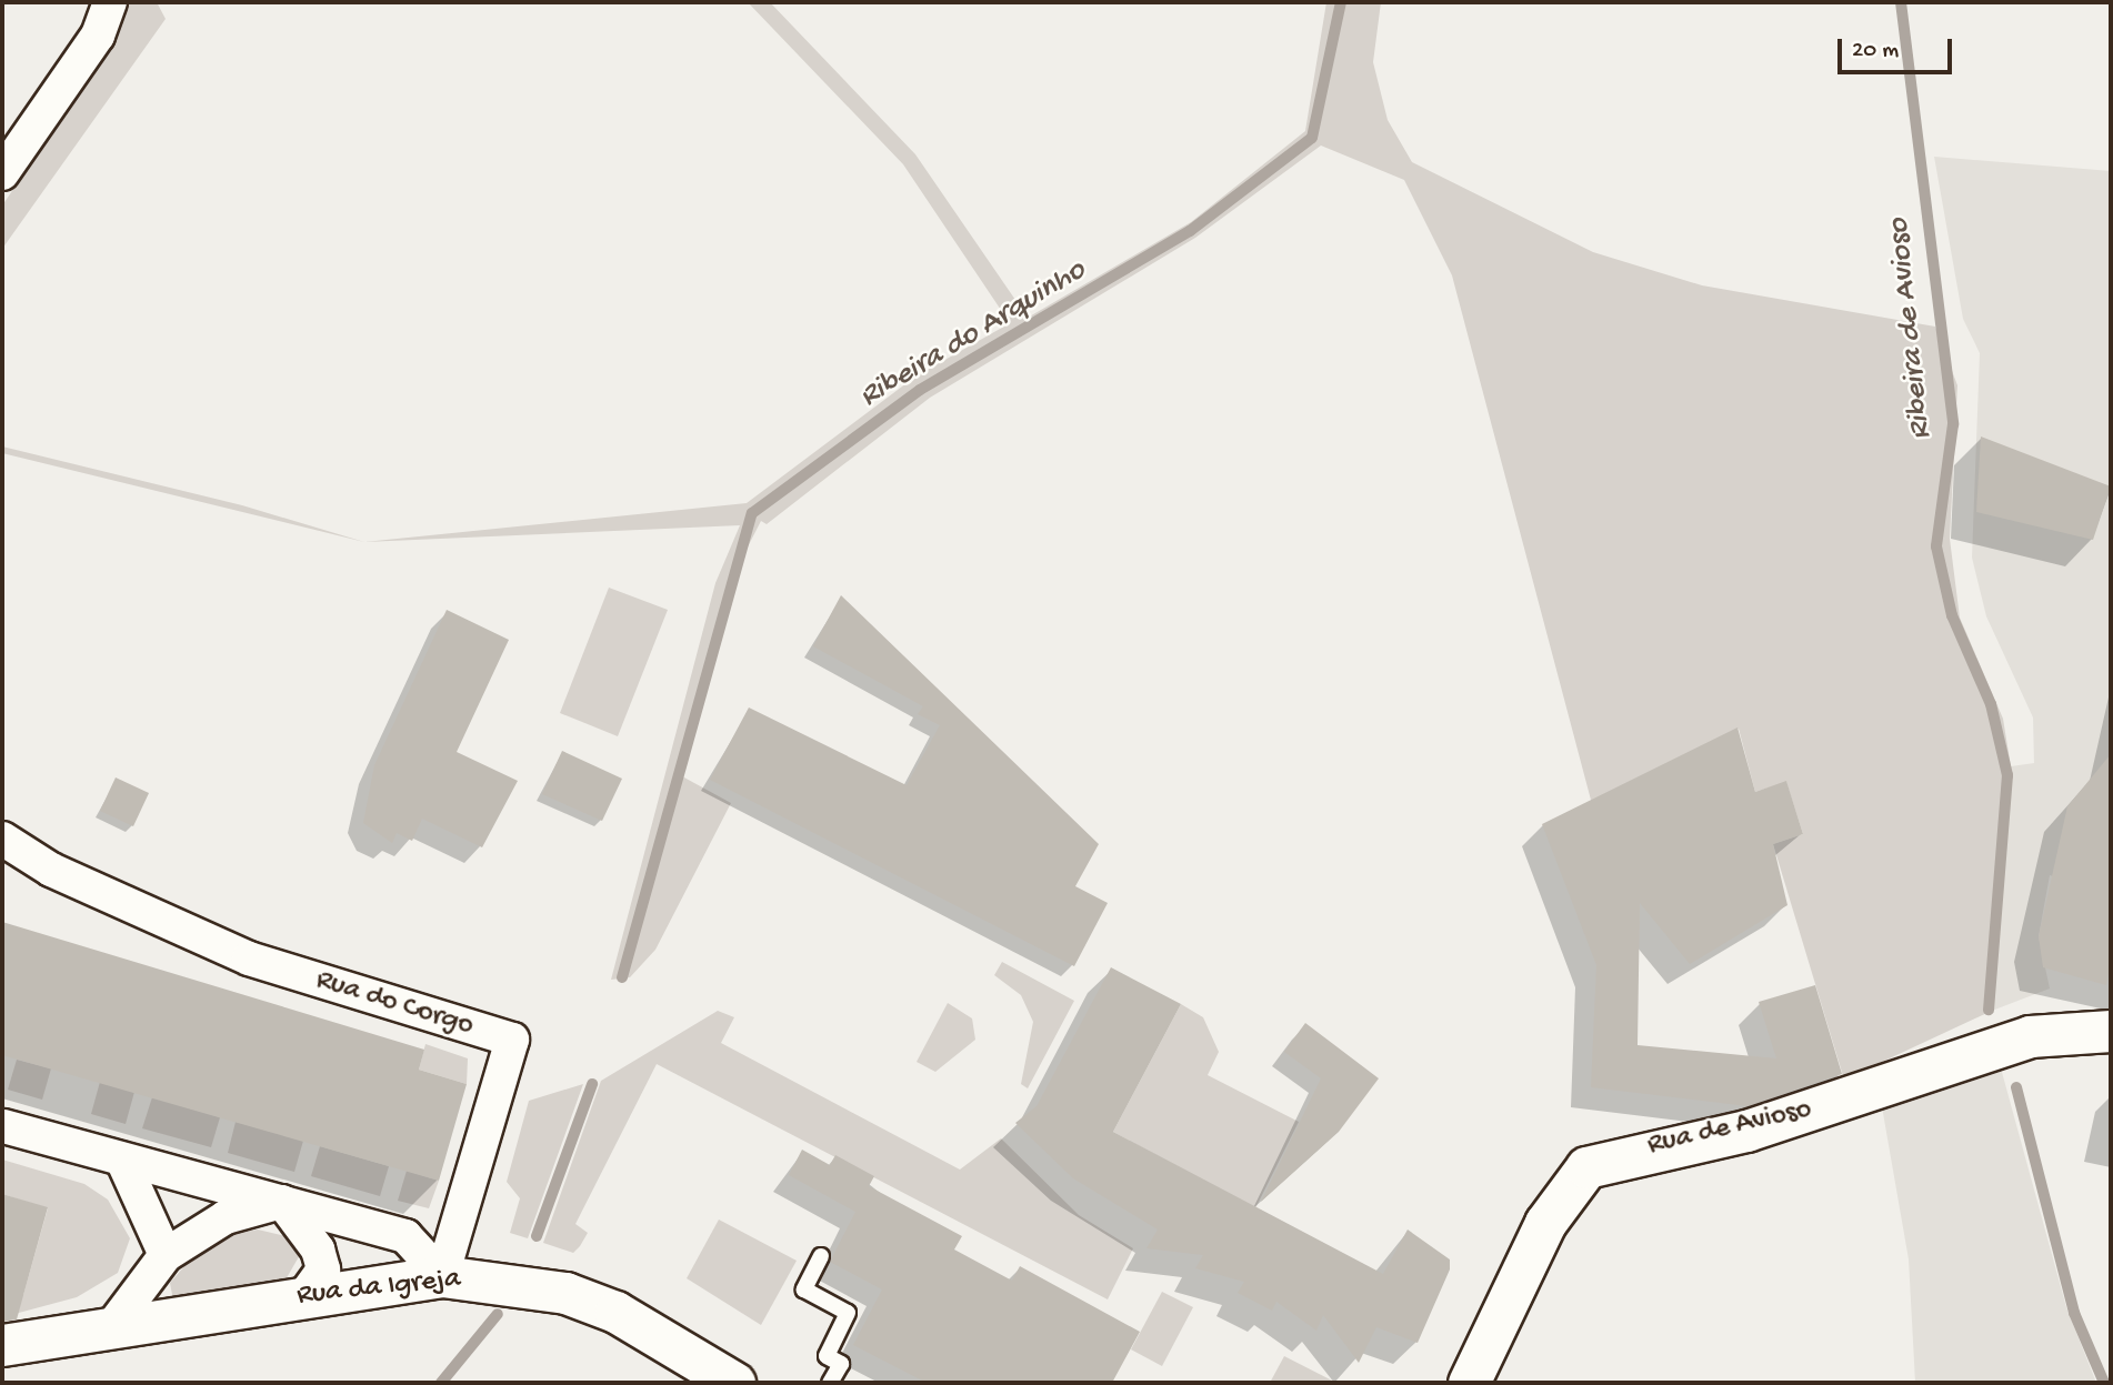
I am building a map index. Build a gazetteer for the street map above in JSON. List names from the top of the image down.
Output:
{
  "streets": {
    "street": ["Rua do Corgo", "Rua de Avioso", "Rua da Igreja"]
  },
  "crossings": [
    ["Rua do Corgo", "Rua da Igreja"]
  ],
  "water": ["Ribeira de Avioso", "Ribeira do Arquinho"],
  "scale_bar": "20 m"
}
